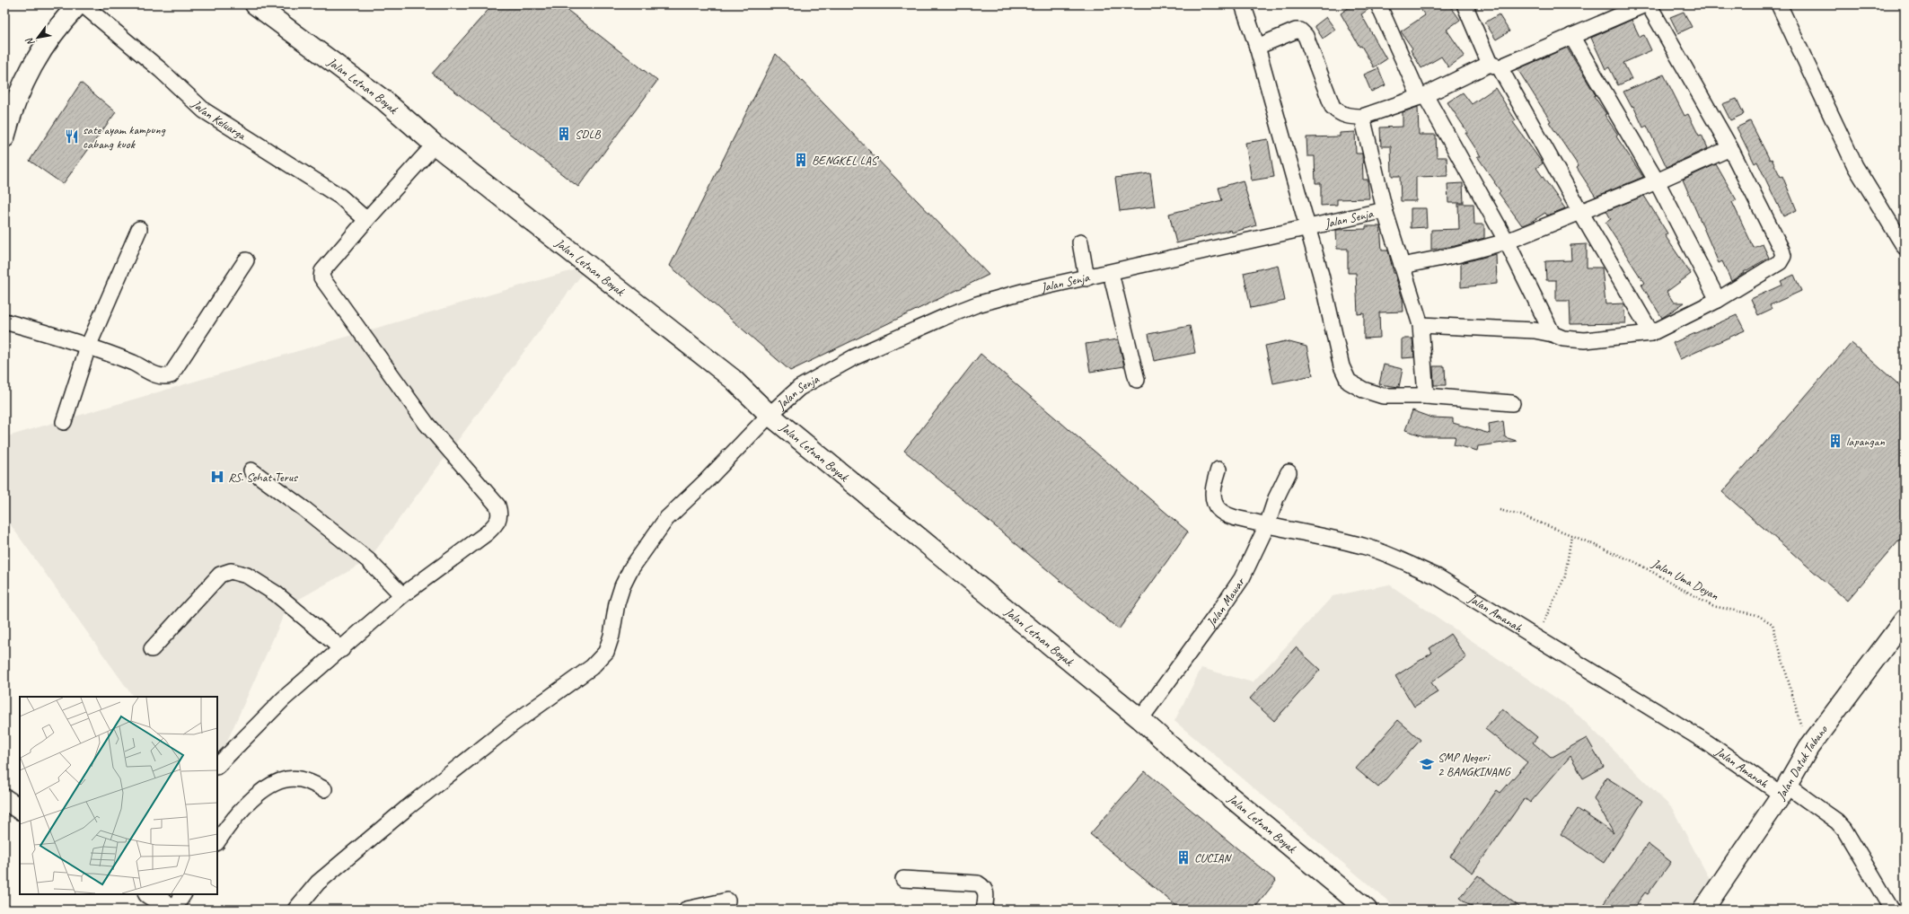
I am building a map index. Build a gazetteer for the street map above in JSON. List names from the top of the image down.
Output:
{
  "streets": {
    "street": [
      "Jalan Letnan Boyak",
      "Jalan Keluarga",
      "Jalan Senja",
      "Jalan Mawar",
      "Jalan Amanah",
      "Jalan Datuk Tabano"
    ],
    "path": ["Jalan Uma Deyan"]
  },
  "crossings": [
    ["Jalan Letnan Boyak", "Jalan Senja"],
    ["Jalan Letnan Boyak", "Jalan Mawar"],
    ["Jalan Uma Deyan", "Jalan Datuk Tabano"],
    ["Jalan Mawar", "Jalan Amanah"],
    ["Jalan Amanah", "Jalan Datuk Tabano"]
  ],
  "places": {
    "building": [
      "SDLB",
      "BENGKEL LAS",
      "lapangan",
      "CUCIAN"
    ],
    "restaurant": ["sate ayam kampung cabang kuok"],
    "hospital": ["RS. Sehat Terus"],
    "school or university": ["SMP Negeri 2 BANGKINANG"]
  },
  "north": "bottom left"
}
